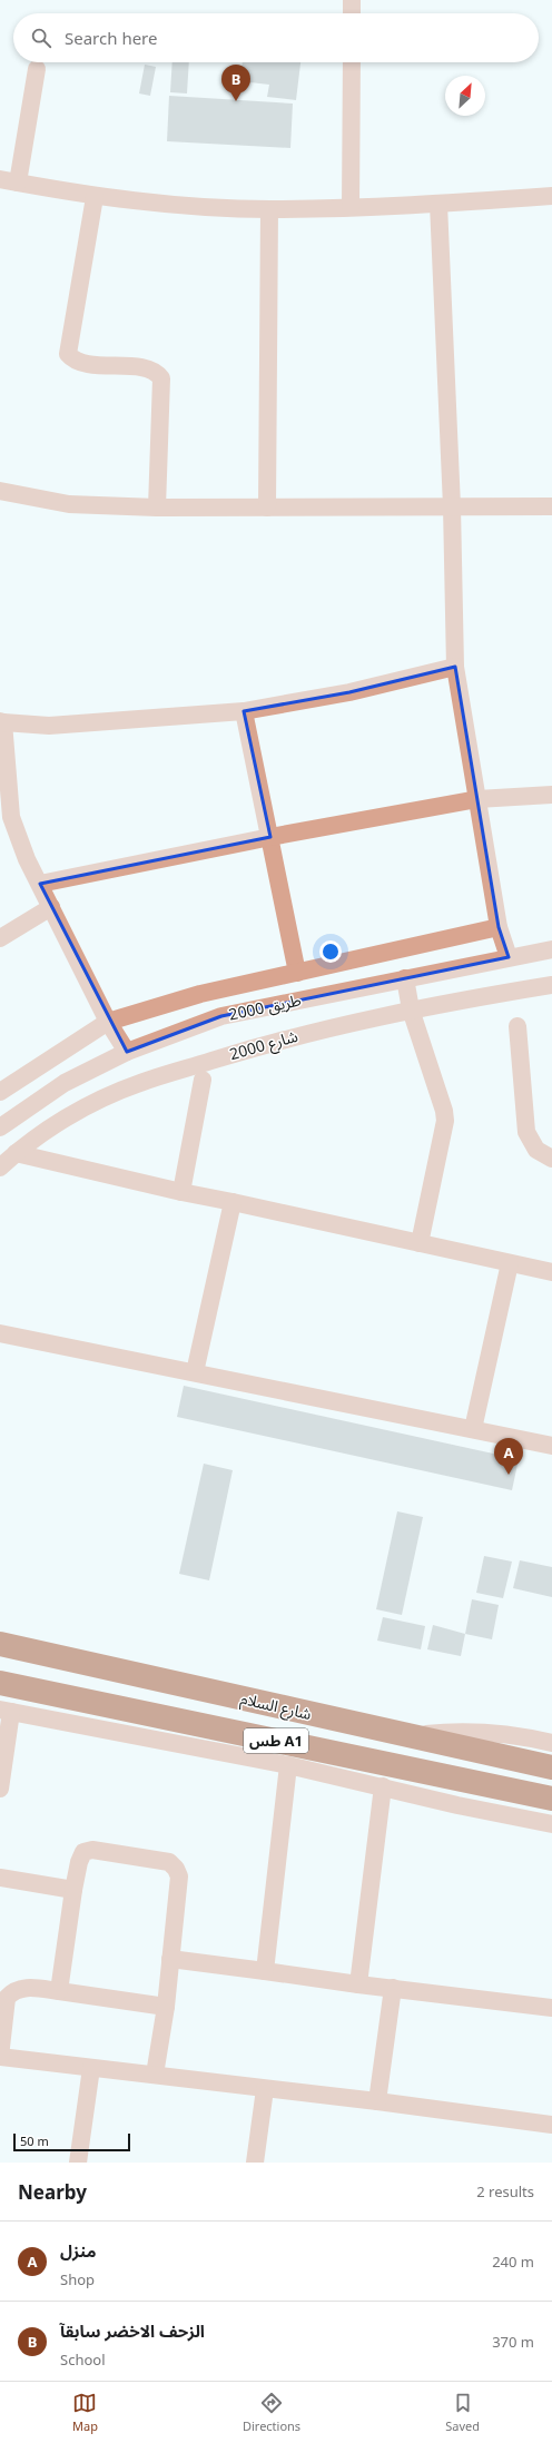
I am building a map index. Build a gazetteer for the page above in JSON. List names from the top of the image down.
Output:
{
  "streets": {
    "highway": ["شارع السلام", "طس A1"],
    "street": ["طريق 2000", "شارع 2000"]
  },
  "scale_bar": "50 m",
  "north": "top right",
  "page": {
    "search": "Search here",
    "pins": ["B", "A"],
    "scale": "50 m",
    "heading": ["Nearby", "2 results"],
    "list": [
      {
        "mark": "A",
        "name": "منزل",
        "note": "Shop",
        "value": "240 m"
      },
      {
        "mark": "B",
        "name": "الزحف الاخضر سابقآ",
        "note": "School",
        "value": "370 m"
      }
    ],
    "nav": ["Map", "Directions", "Saved"]
  }
}
